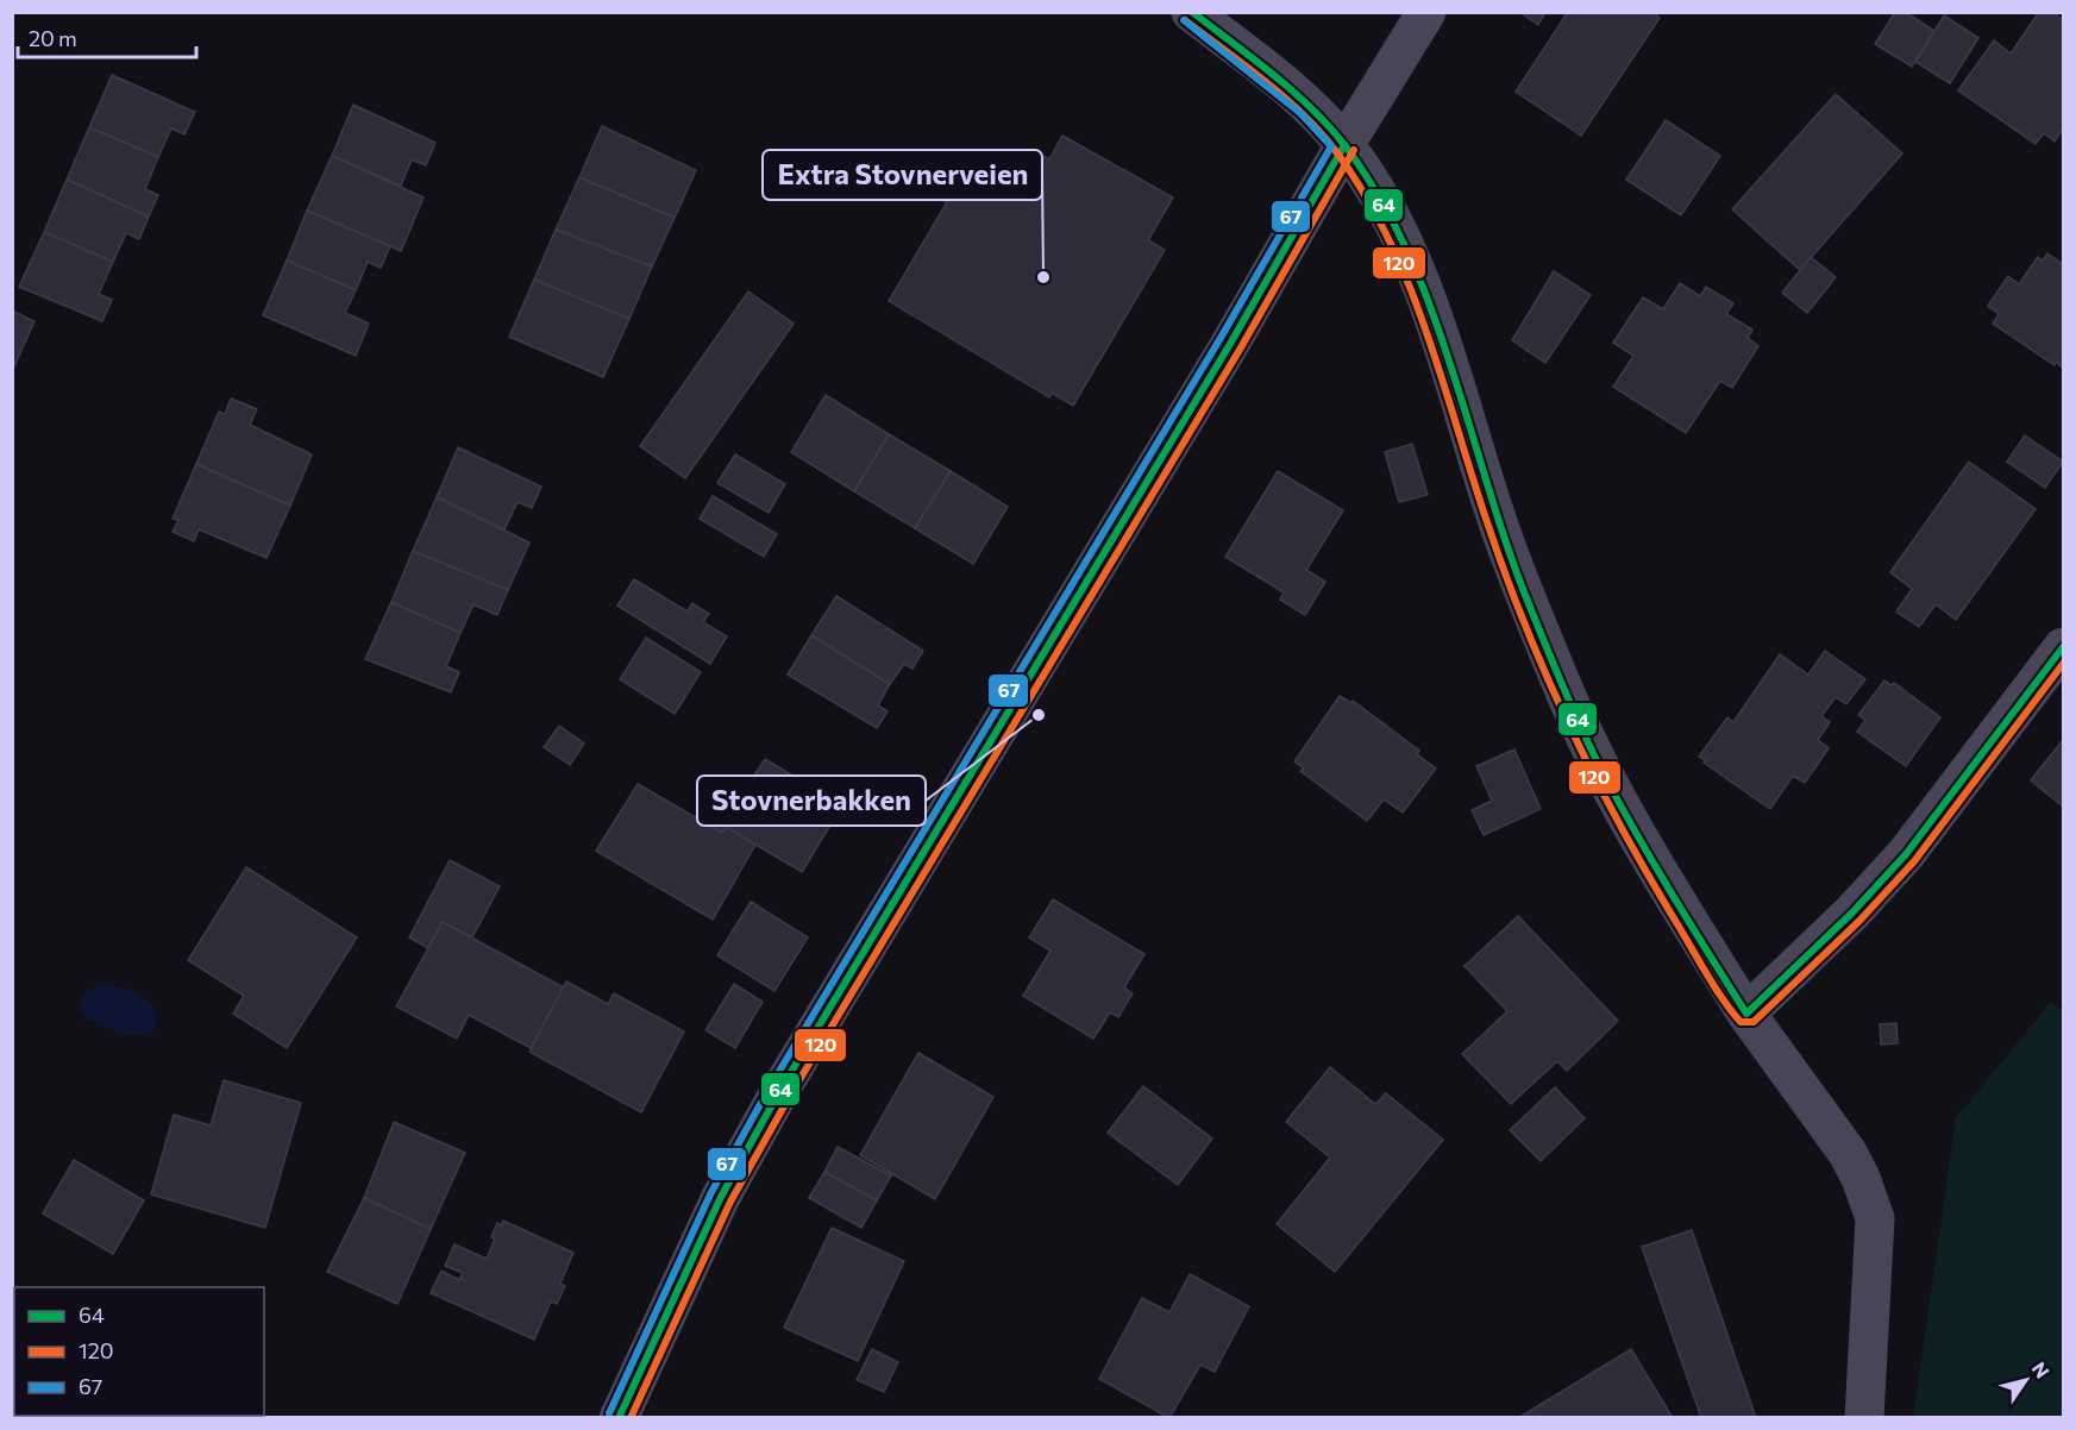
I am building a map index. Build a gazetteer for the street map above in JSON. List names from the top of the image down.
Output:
{
  "places": ["Extra Stovnerveien", "Stovnerbakken"],
  "lines": ["transit line 64", "transit line 120", "transit line 67"],
  "legend": ["64", "120", "67"],
  "scale_bar": "20 m",
  "north": "top right"
}
